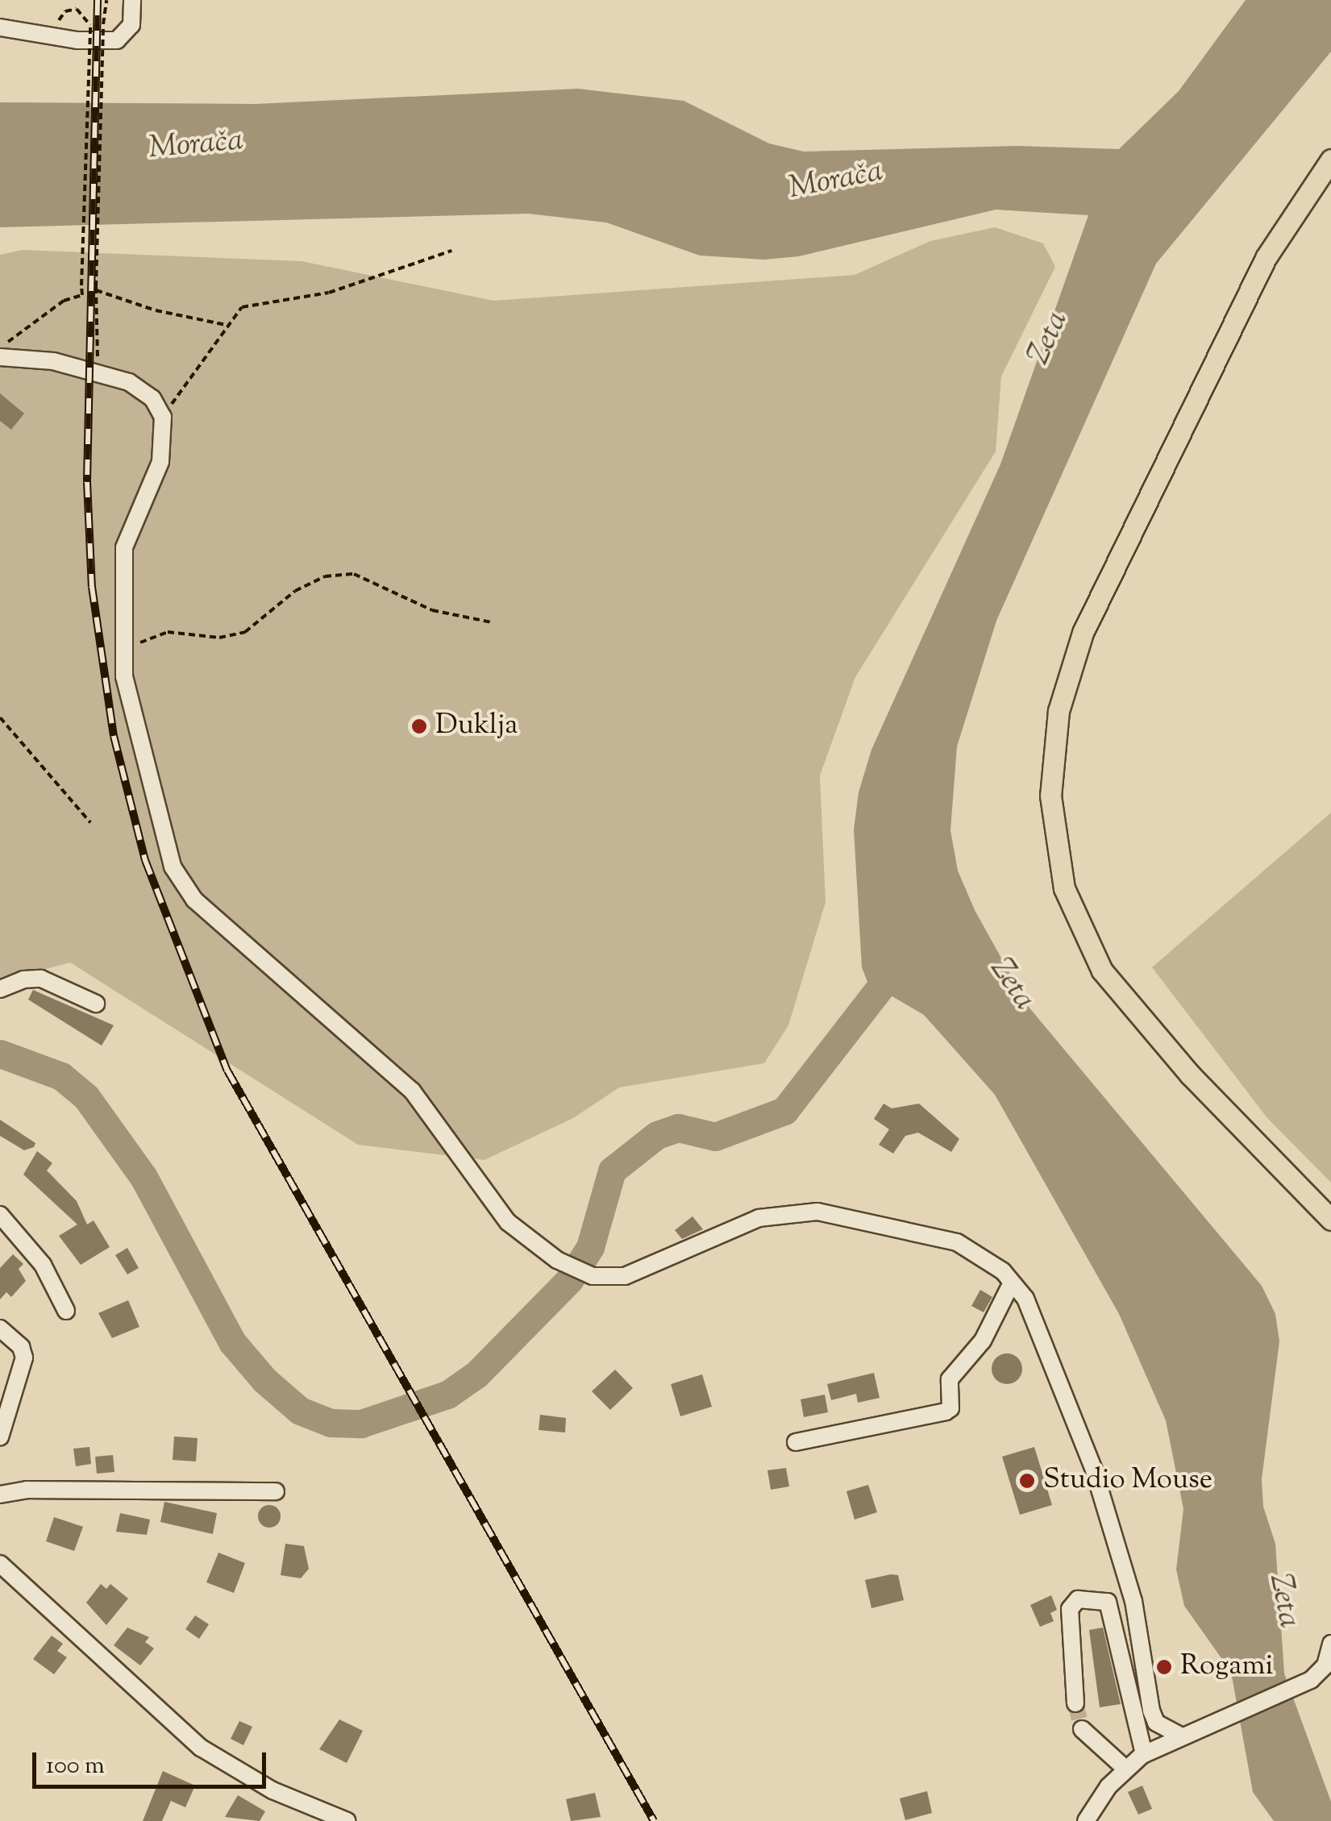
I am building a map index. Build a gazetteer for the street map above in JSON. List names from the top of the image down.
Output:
{
  "water": ["Morača", "Zeta"],
  "places": ["Duklja", "Studio Mouse", "Rogami"],
  "scale_bar": "100 m"
}
